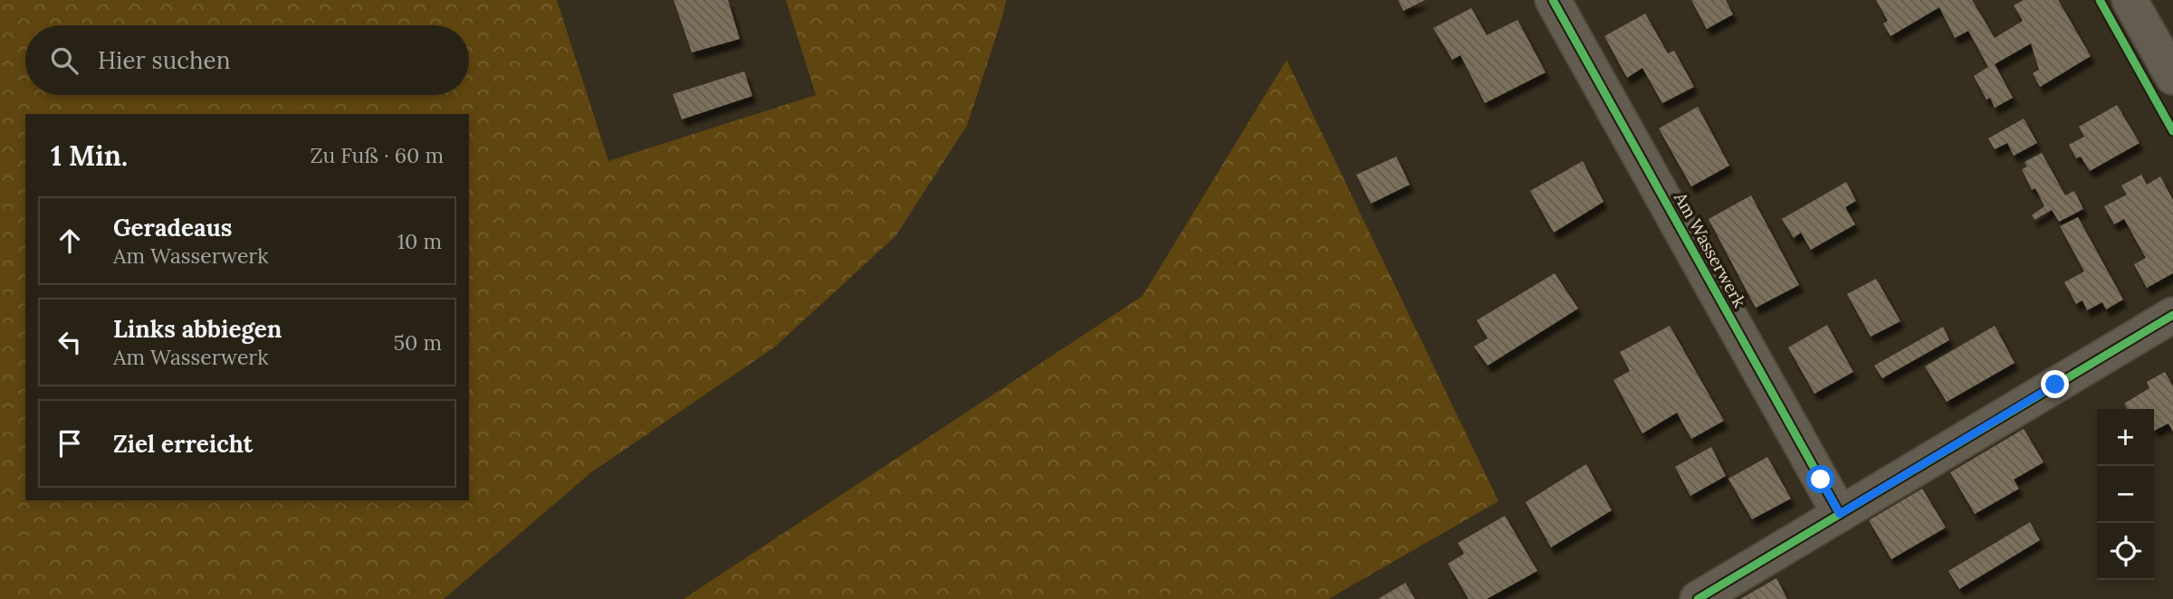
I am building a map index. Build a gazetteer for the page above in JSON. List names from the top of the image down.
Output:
{
  "streets": {
    "street": ["Am Wasserwerk"]
  },
  "page": {
    "search": "Hier suchen",
    "heading": ["1 Min.", "Zu Fuß · 60 m"],
    "list": [
      ["Geradeaus", "Am Wasserwerk", "10 m"],
      ["Links abbiegen", "Am Wasserwerk", "50 m"],
      "Ziel erreicht"
    ],
    "map_buttons": ["+", "−"]
  }
}
